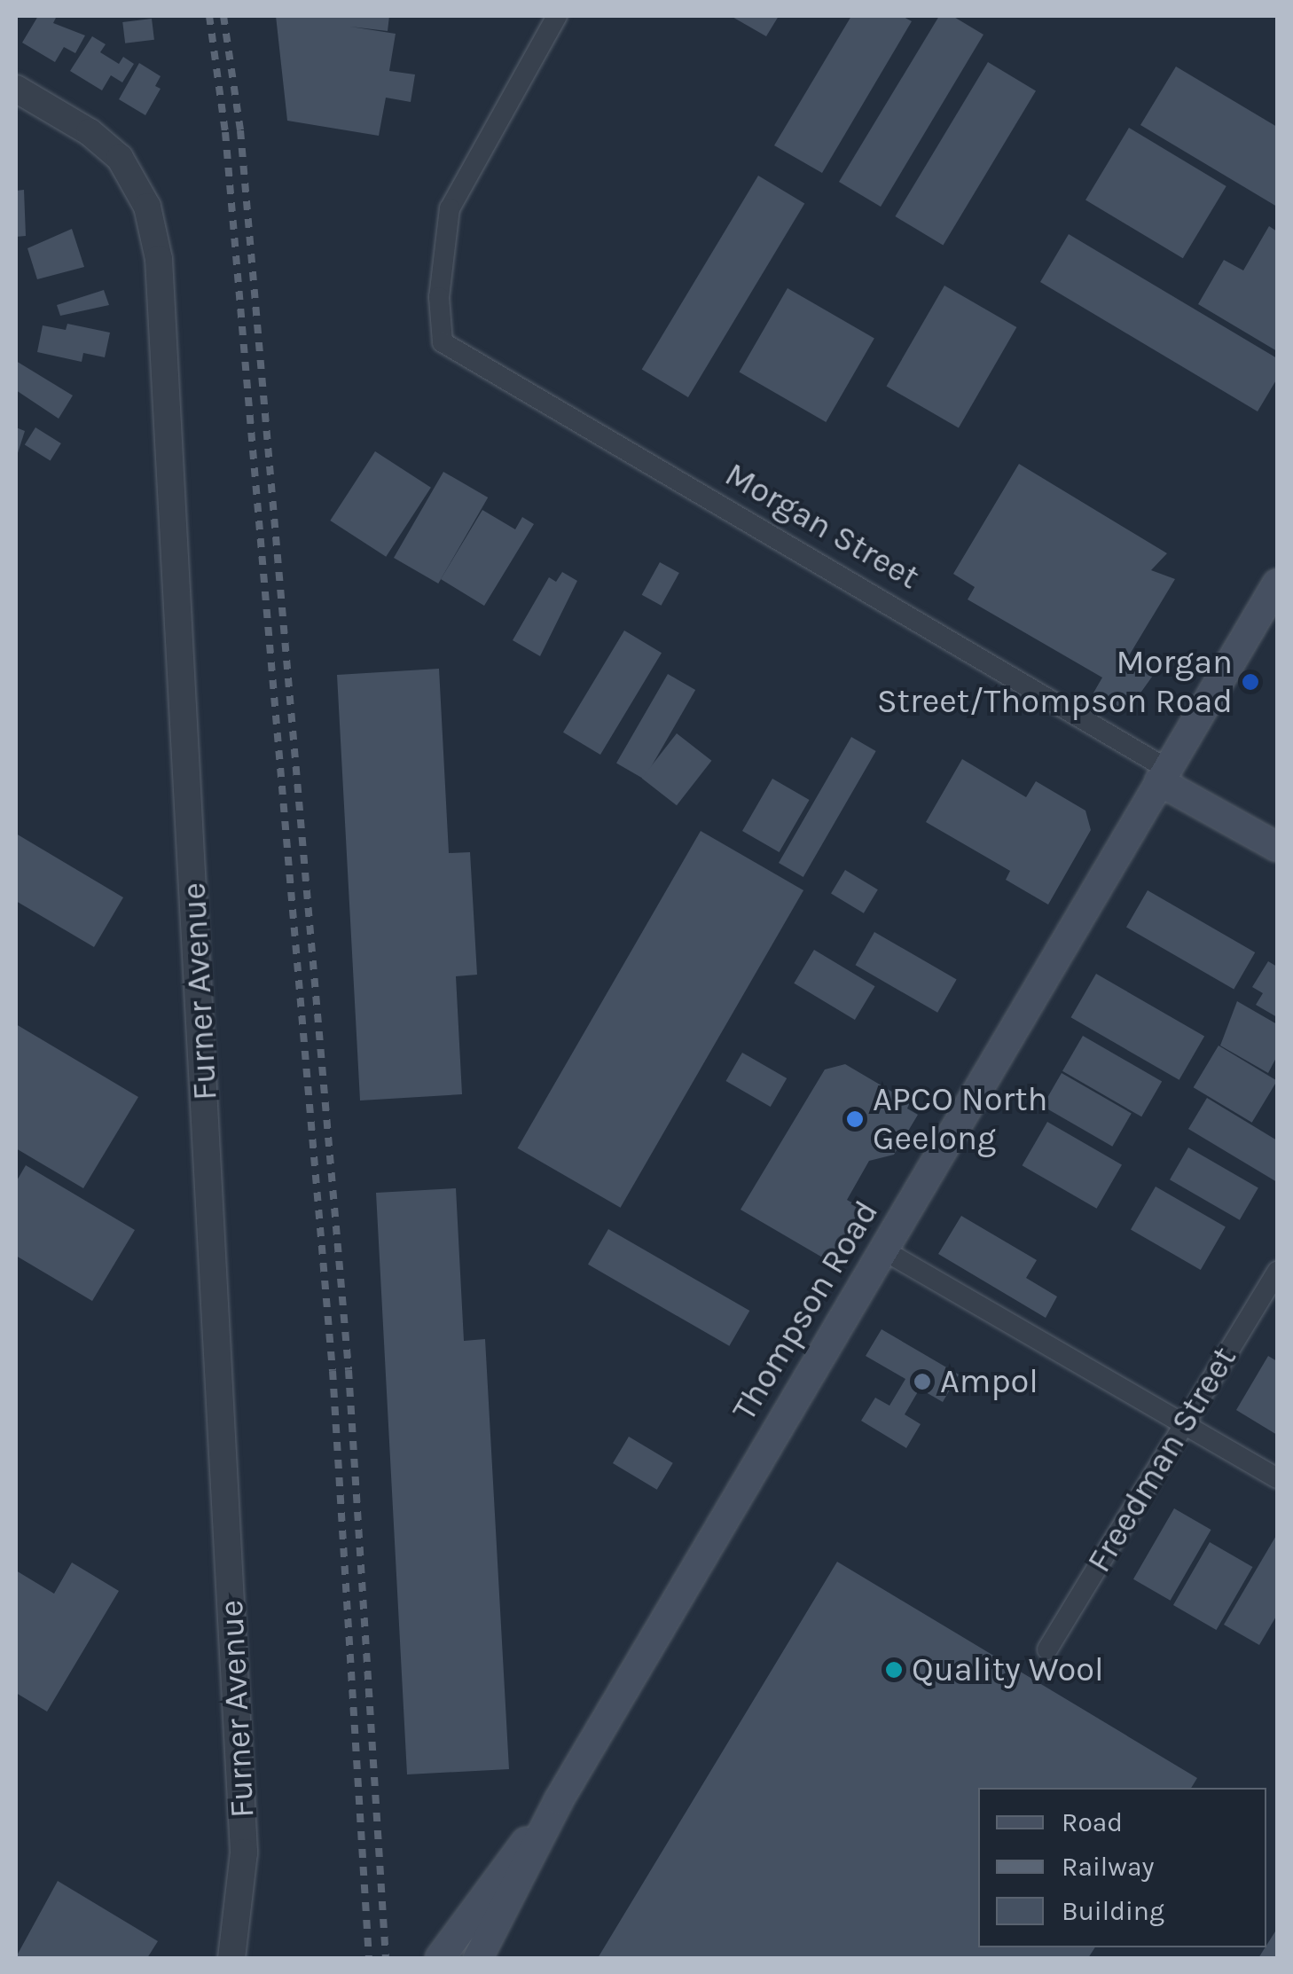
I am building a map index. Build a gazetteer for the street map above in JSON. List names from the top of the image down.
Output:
{
  "streets": {
    "main road": ["Morgan Street", "Thompson Road"],
    "street": ["Furner Avenue", "Freedman Street"]
  },
  "crossings": [
    ["Morgan Street", "Thompson Road"]
  ],
  "places": [
    "Morgan Street/Thompson Road",
    "APCO North Geelong",
    "Ampol",
    "Quality Wool"
  ],
  "legend": ["Road", "Railway", "Building"]
}
